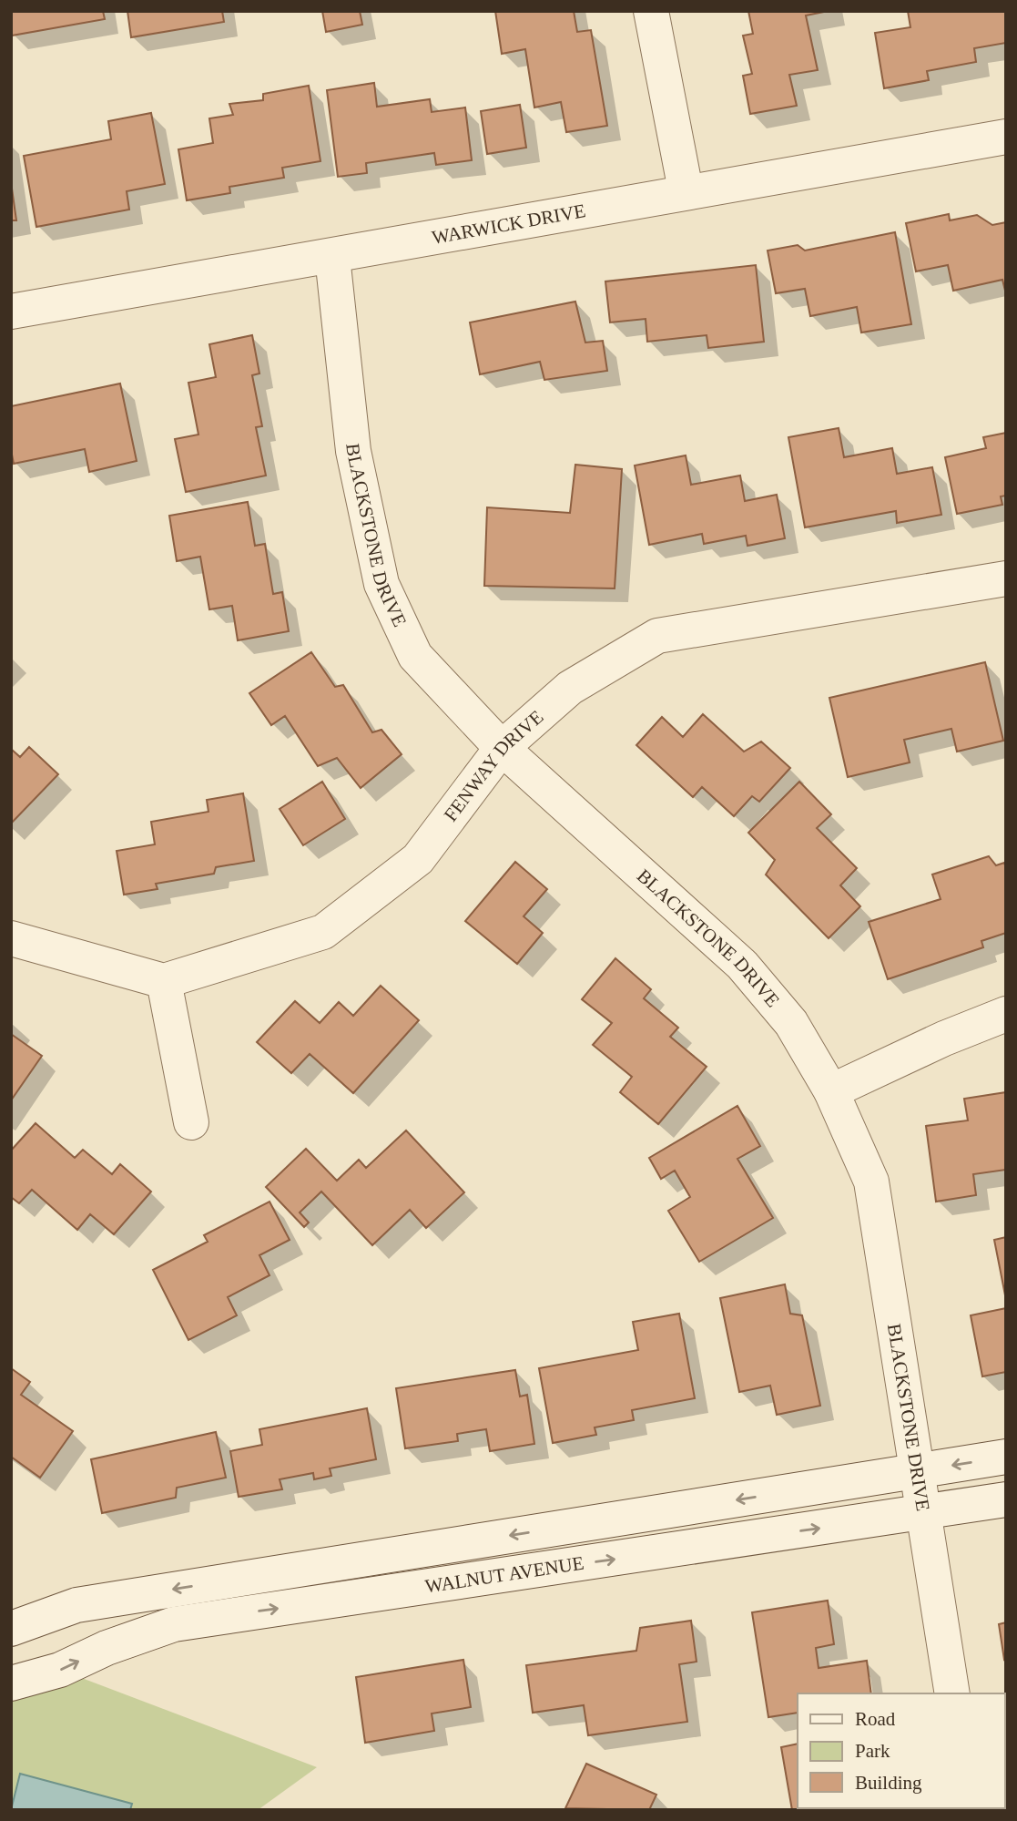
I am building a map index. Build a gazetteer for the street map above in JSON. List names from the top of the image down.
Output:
{
  "streets": {
    "street": [
      "WARWICK DRIVE",
      "BLACKSTONE DRIVE",
      "FENWAY DRIVE",
      "WALNUT AVENUE"
    ]
  },
  "crossings": [
    ["WARWICK DRIVE", "BLACKSTONE DRIVE"],
    ["BLACKSTONE DRIVE", "FENWAY DRIVE"],
    ["BLACKSTONE DRIVE", "WALNUT AVENUE"]
  ],
  "legend": ["Road", "Park", "Building"]
}
